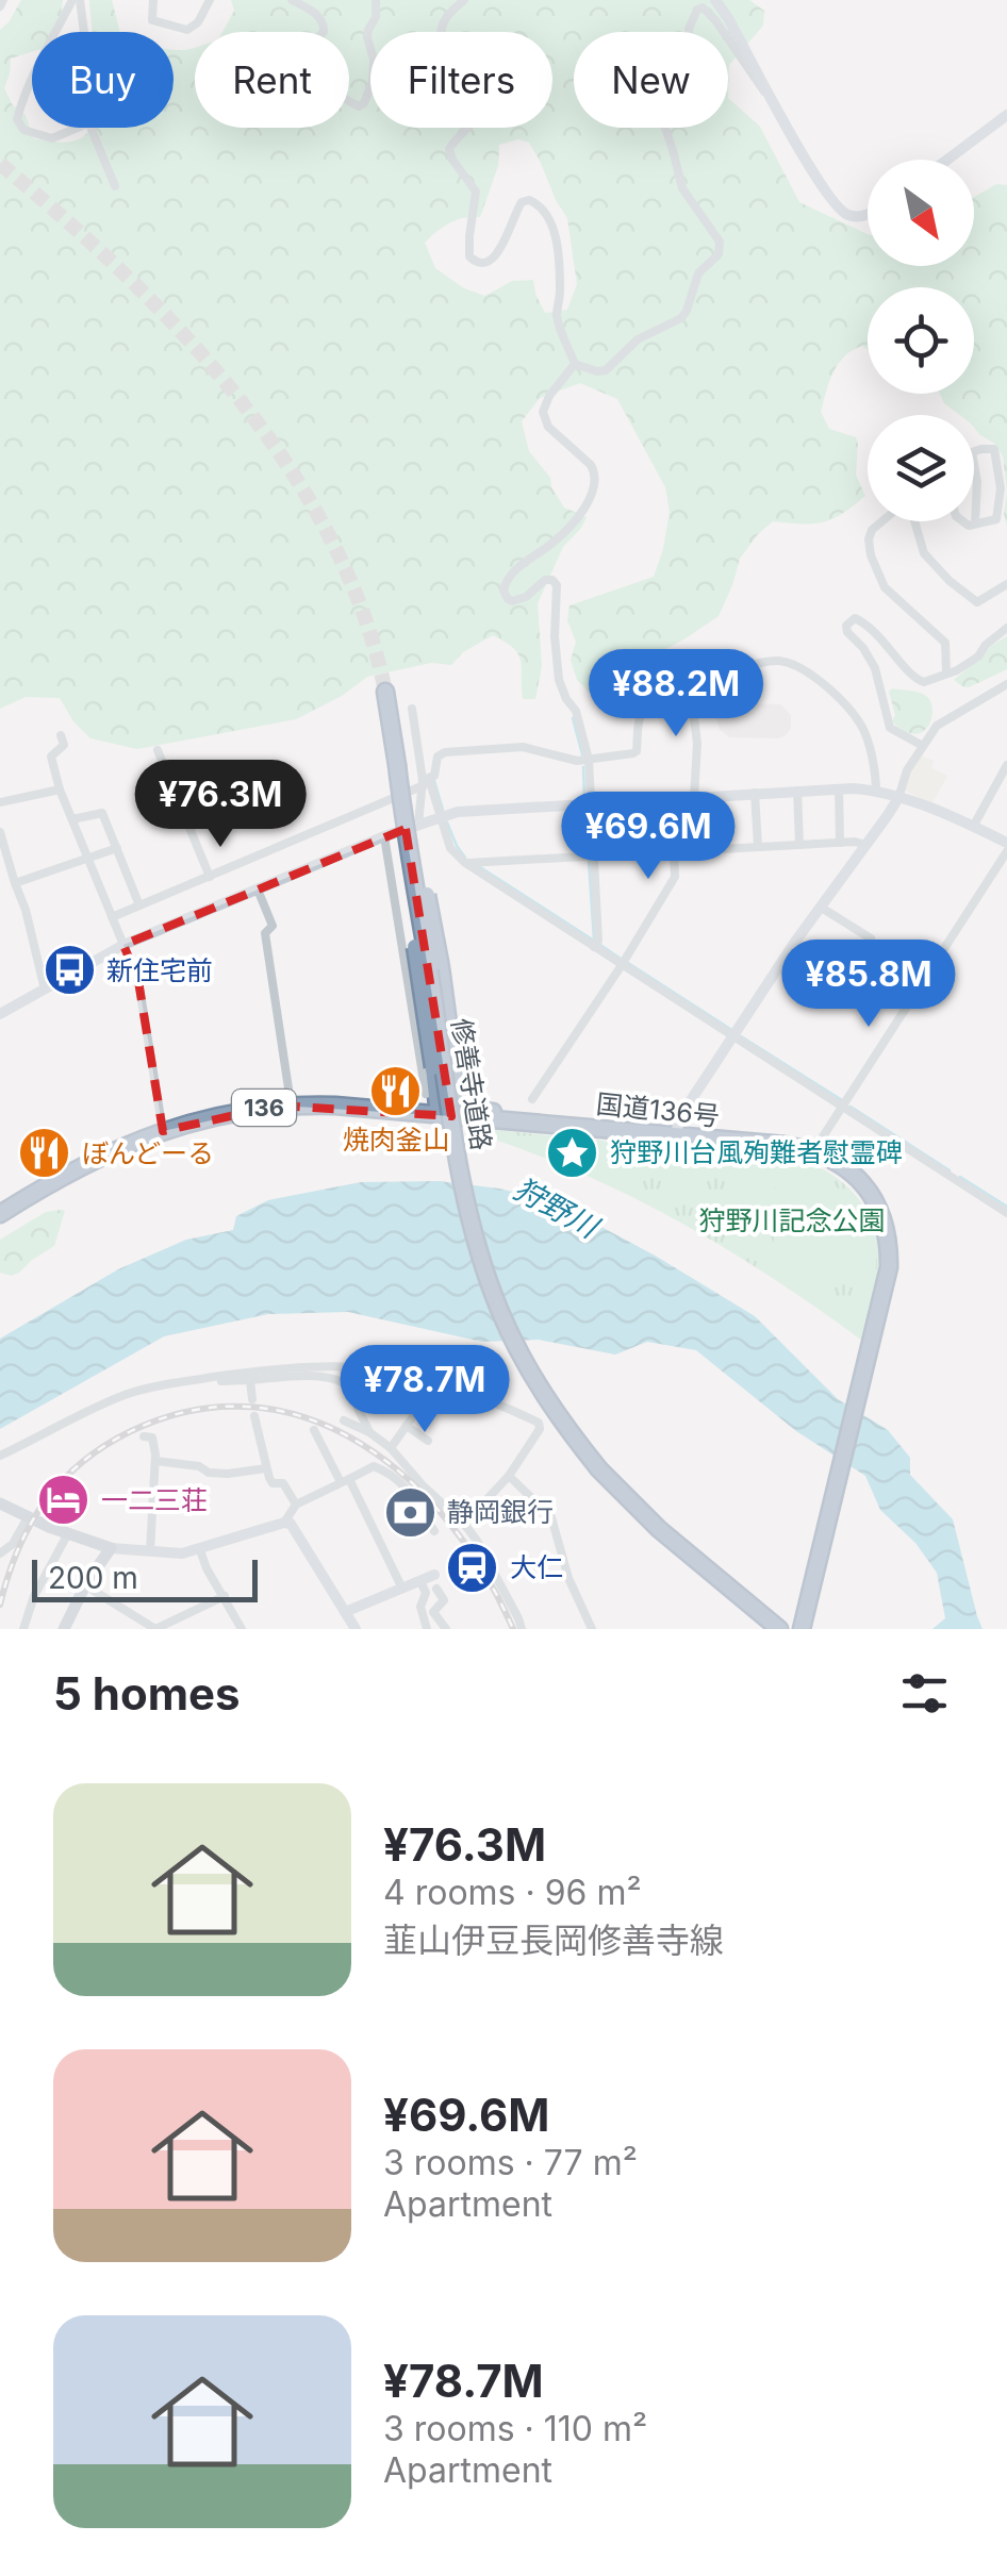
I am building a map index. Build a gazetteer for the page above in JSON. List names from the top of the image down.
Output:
{
  "streets": {
    "highway": ["修善寺道路", "136", "国道136号"]
  },
  "water": ["狩野川"],
  "parks": ["狩野川記念公園"],
  "places": {
    "bus stop": ["新住宅前"],
    "restaurant": ["焼肉釜山", "ぼんどーる"],
    "place": ["狩野川台風殉難者慰霊碑"],
    "hotel": ["一二三荘"],
    "bank": ["静岡銀行"],
    "station": ["大仁"]
  },
  "scale_bar": "200 m",
  "north": "bottom right",
  "page": {
    "chip": [
      "Buy",
      "Rent",
      "Filters",
      "New"
    ],
    "price": [
      "¥88.2M",
      "¥76.3M",
      "¥69.6M",
      "¥85.8M",
      "¥78.7M"
    ],
    "scale": "200 m",
    "heading": "5 homes",
    "list": [
      {
        "name": "¥76.3M",
        "note": "4 rooms · 96 m² · 韮山伊豆長岡修善寺線"
      },
      {
        "name": "¥69.6M",
        "note": "3 rooms · 77 m² · Apartment"
      },
      {
        "name": "¥78.7M",
        "note": "3 rooms · 110 m² · Apartment"
      }
    ]
  }
}
